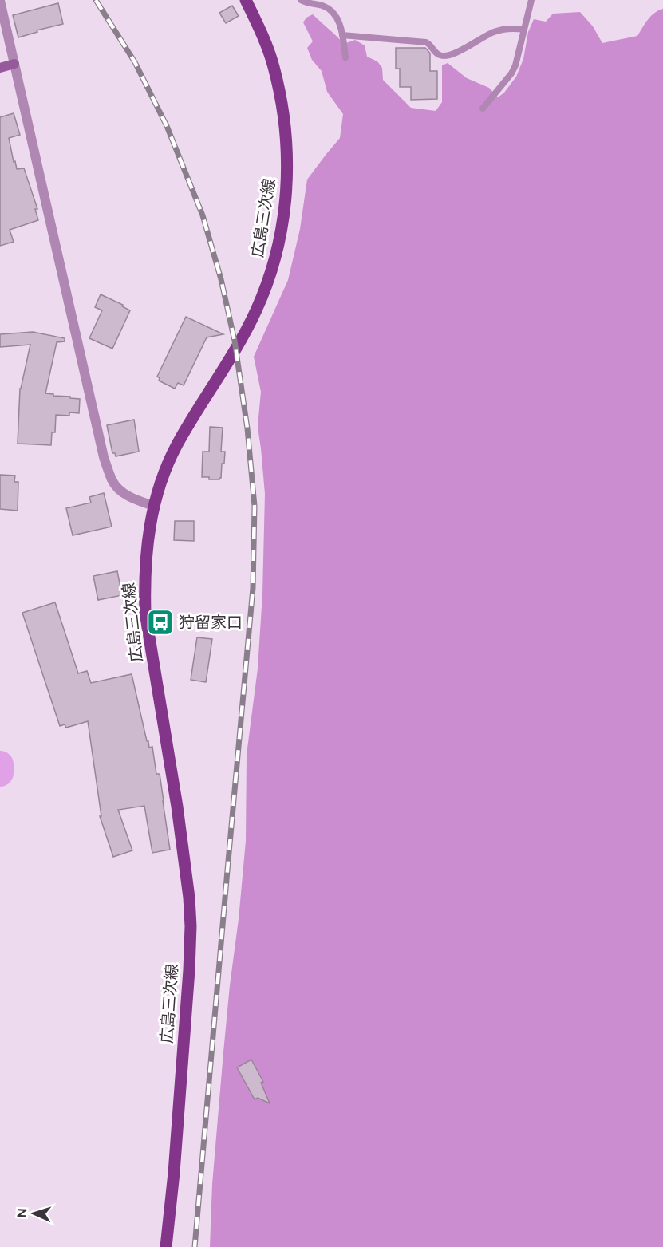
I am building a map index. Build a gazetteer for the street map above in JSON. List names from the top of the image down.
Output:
{
  "streets": {
    "main road": ["広島三次線"]
  },
  "places": {
    "bus stop": ["狩留家口"]
  },
  "north": "left"
}
